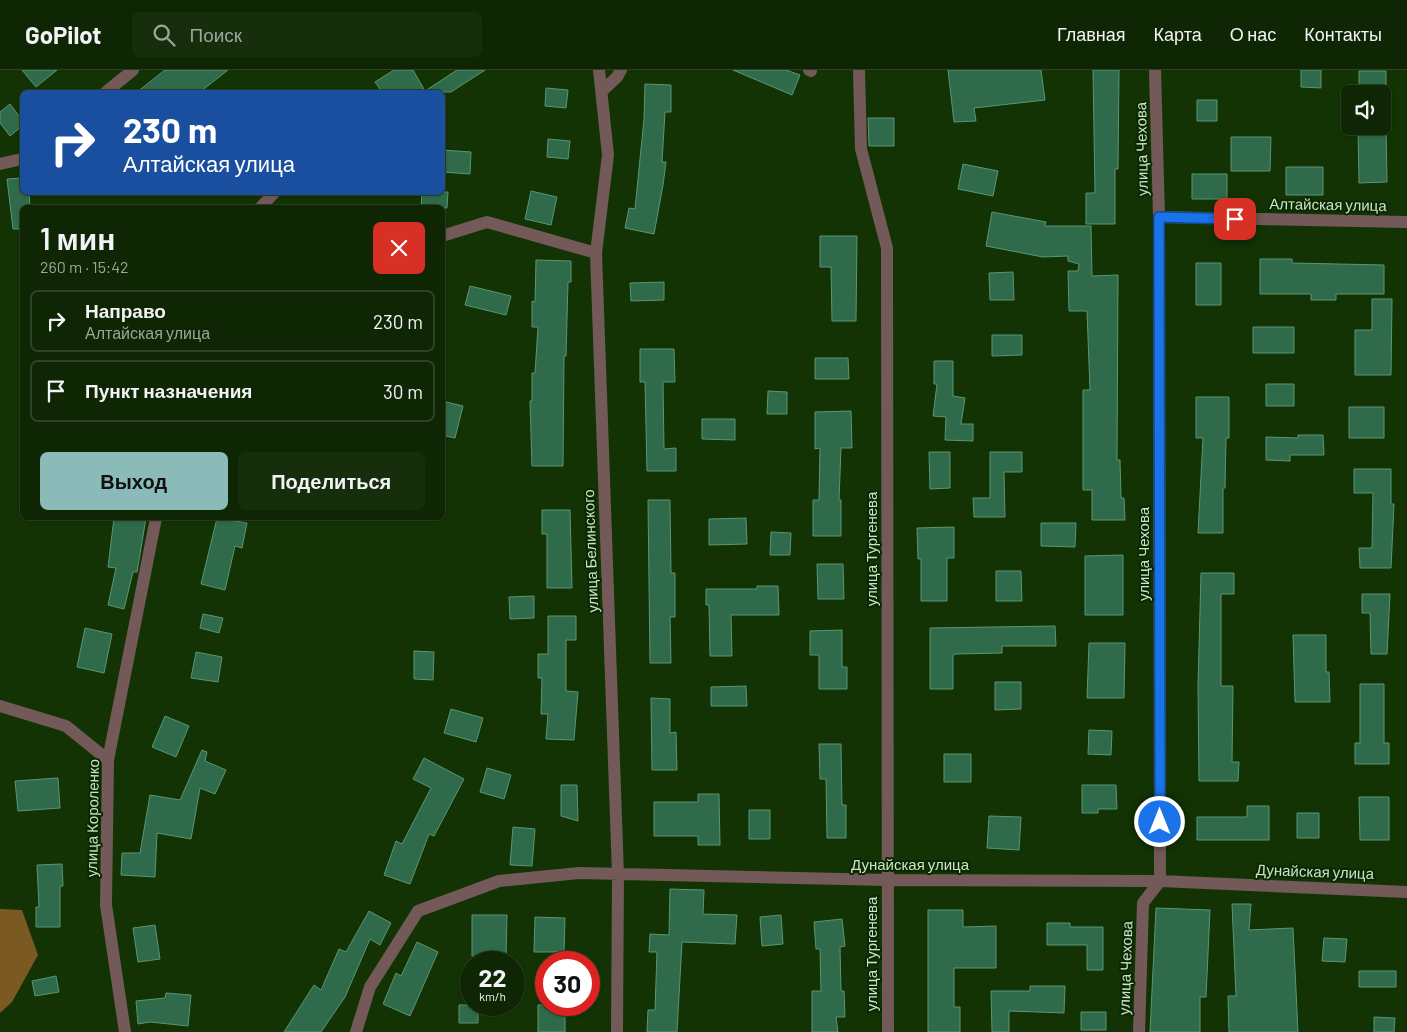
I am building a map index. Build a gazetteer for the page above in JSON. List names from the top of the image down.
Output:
{
  "streets": {
    "street": [
      "улица Чехова",
      "Алтайская улица",
      "улица Тургенева",
      "улица Белинского",
      "улица Короленко",
      "Дунайская улица"
    ]
  },
  "crossings": [
    ["улица Чехова", "Алтайская улица"],
    ["улица Чехова", "Дунайская улица"],
    ["улица Тургенева", "Дунайская улица"],
    ["улица Белинского", "Дунайская улица"]
  ],
  "page": {
    "header": "GoPilot",
    "search": "Поиск",
    "nav": [
      "Главная",
      "Карта",
      "О нас",
      "Контакты"
    ],
    "turn": ["230 m", "Алтайская улица"],
    "heading": ["1 мин", "260 m · 15:42"],
    "list": [
      {
        "name": "Направо",
        "note": "Алтайская улица",
        "value": "230 m"
      },
      {
        "name": "Пункт назначения",
        "value": "30 m"
      }
    ],
    "buttons": ["Выход", "Поделиться"],
    "speed": "22 km/h",
    "limit": "30"
  }
}
